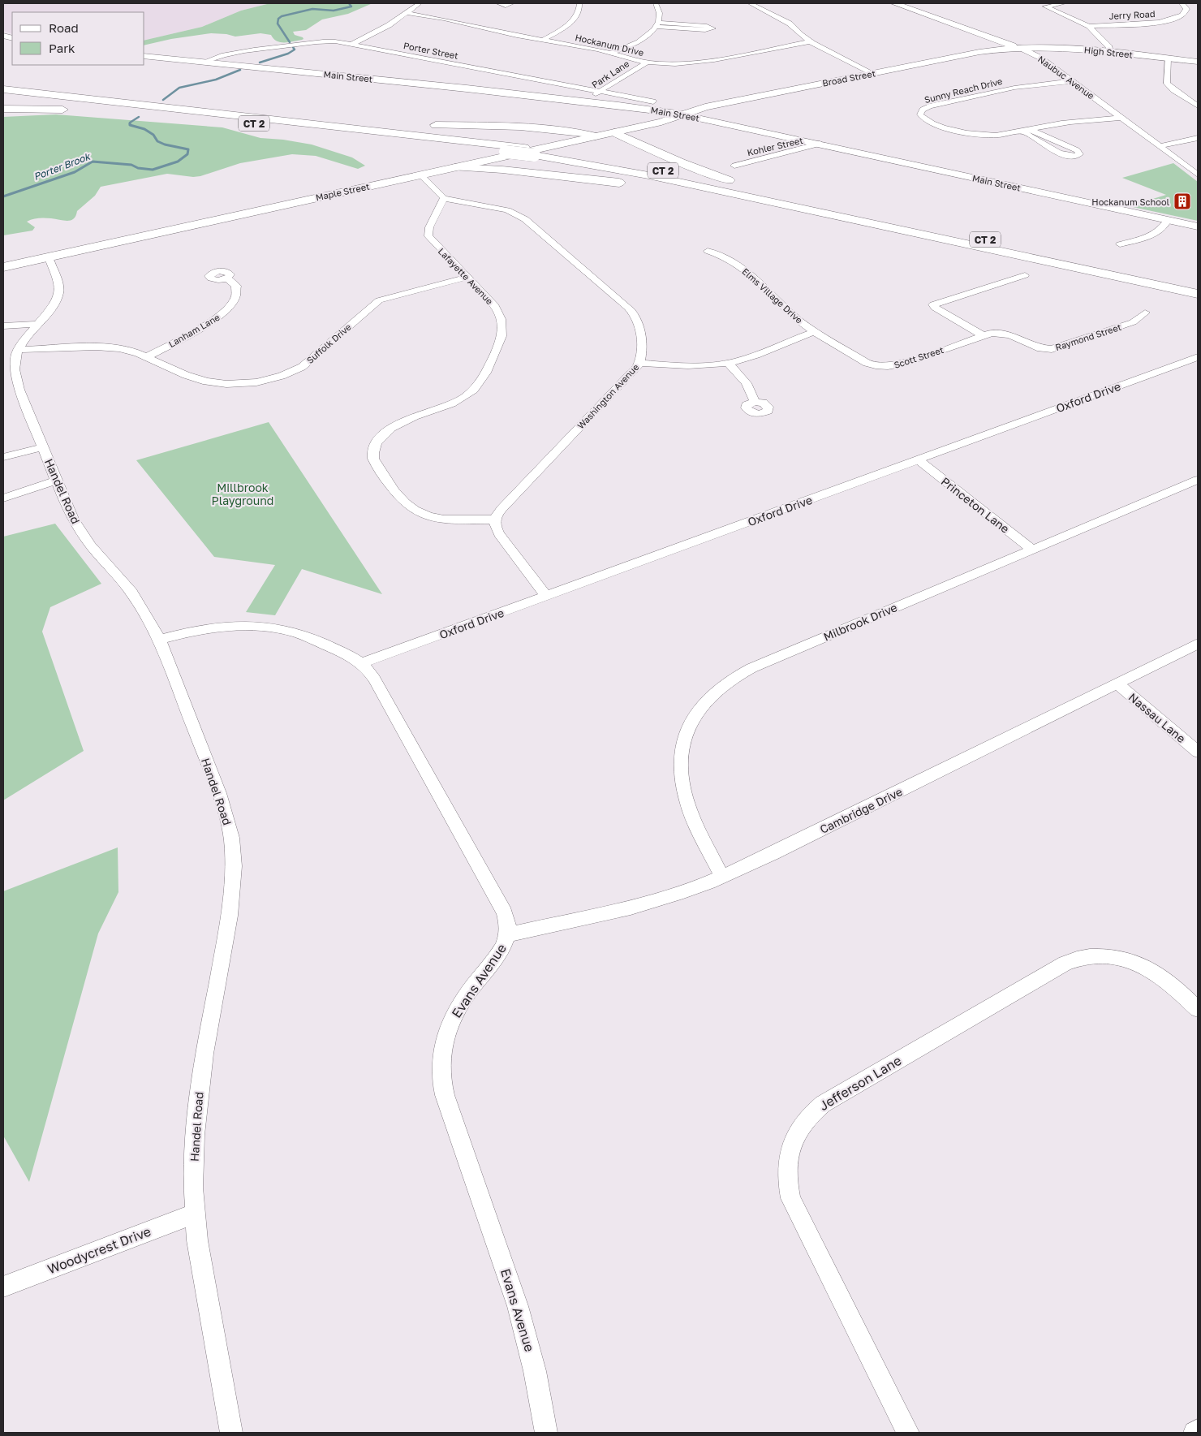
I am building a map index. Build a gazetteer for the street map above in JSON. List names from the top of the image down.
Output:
{
  "streets": {
    "highway": ["CT 2"],
    "main road": [
      "High Street",
      "Main Street",
      "Naubuc Avenue",
      "Broad Street",
      "Maple Street"
    ],
    "street": [
      "Jerry Road",
      "Hockanum Drive",
      "Porter Street",
      "Park Lane",
      "Sunny Reach Drive",
      "Kohler Street",
      "Lafayette Avenue",
      "Elms Village Drive",
      "Lanham Lane",
      "Raymond Street",
      "Suffolk Drive",
      "Scott Street",
      "Washington Avenue",
      "Oxford Drive",
      "Handel Road",
      "Princeton Lane",
      "Milbrook Drive",
      "Nassau Lane",
      "Cambridge Drive",
      "Evans Avenue",
      "Jefferson Lane",
      "Woodycrest Drive"
    ]
  },
  "crossings": [
    ["Hockanum Drive", "Park Lane"],
    ["Porter Street", "Park Lane"],
    ["Porter Street", "Main Street"],
    ["High Street", "Naubuc Avenue"],
    ["High Street", "Broad Street"],
    ["Park Lane", "Main Street"],
    ["Main Street", "Broad Street"],
    ["Main Street", "Kohler Street"],
    ["Main Street", "Maple Street"],
    ["Naubuc Avenue", "Broad Street"],
    ["Naubuc Avenue", "Sunny Reach Drive"],
    ["Broad Street", "Maple Street"],
    ["Maple Street", "Handel Road"],
    ["Lafayette Avenue", "Suffolk Drive"],
    ["Lafayette Avenue", "Washington Avenue"],
    ["Elms Village Drive", "Scott Street"],
    ["Lanham Lane", "Suffolk Drive"],
    ["Raymond Street", "Scott Street"],
    ["Suffolk Drive", "Handel Road"],
    ["Oxford Drive", "Princeton Lane"],
    ["Oxford Drive", "Evans Avenue"],
    ["Handel Road", "Evans Avenue"],
    ["Handel Road", "Woodycrest Drive"],
    ["Princeton Lane", "Milbrook Drive"],
    ["Milbrook Drive", "Cambridge Drive"],
    ["Nassau Lane", "Cambridge Drive"],
    ["Cambridge Drive", "Evans Avenue"]
  ],
  "water": ["Porter Brook"],
  "parks": ["Millbrook Playground"],
  "places": {
    "building": ["Hockanum School"]
  },
  "legend": ["Road", "Park"]
}
